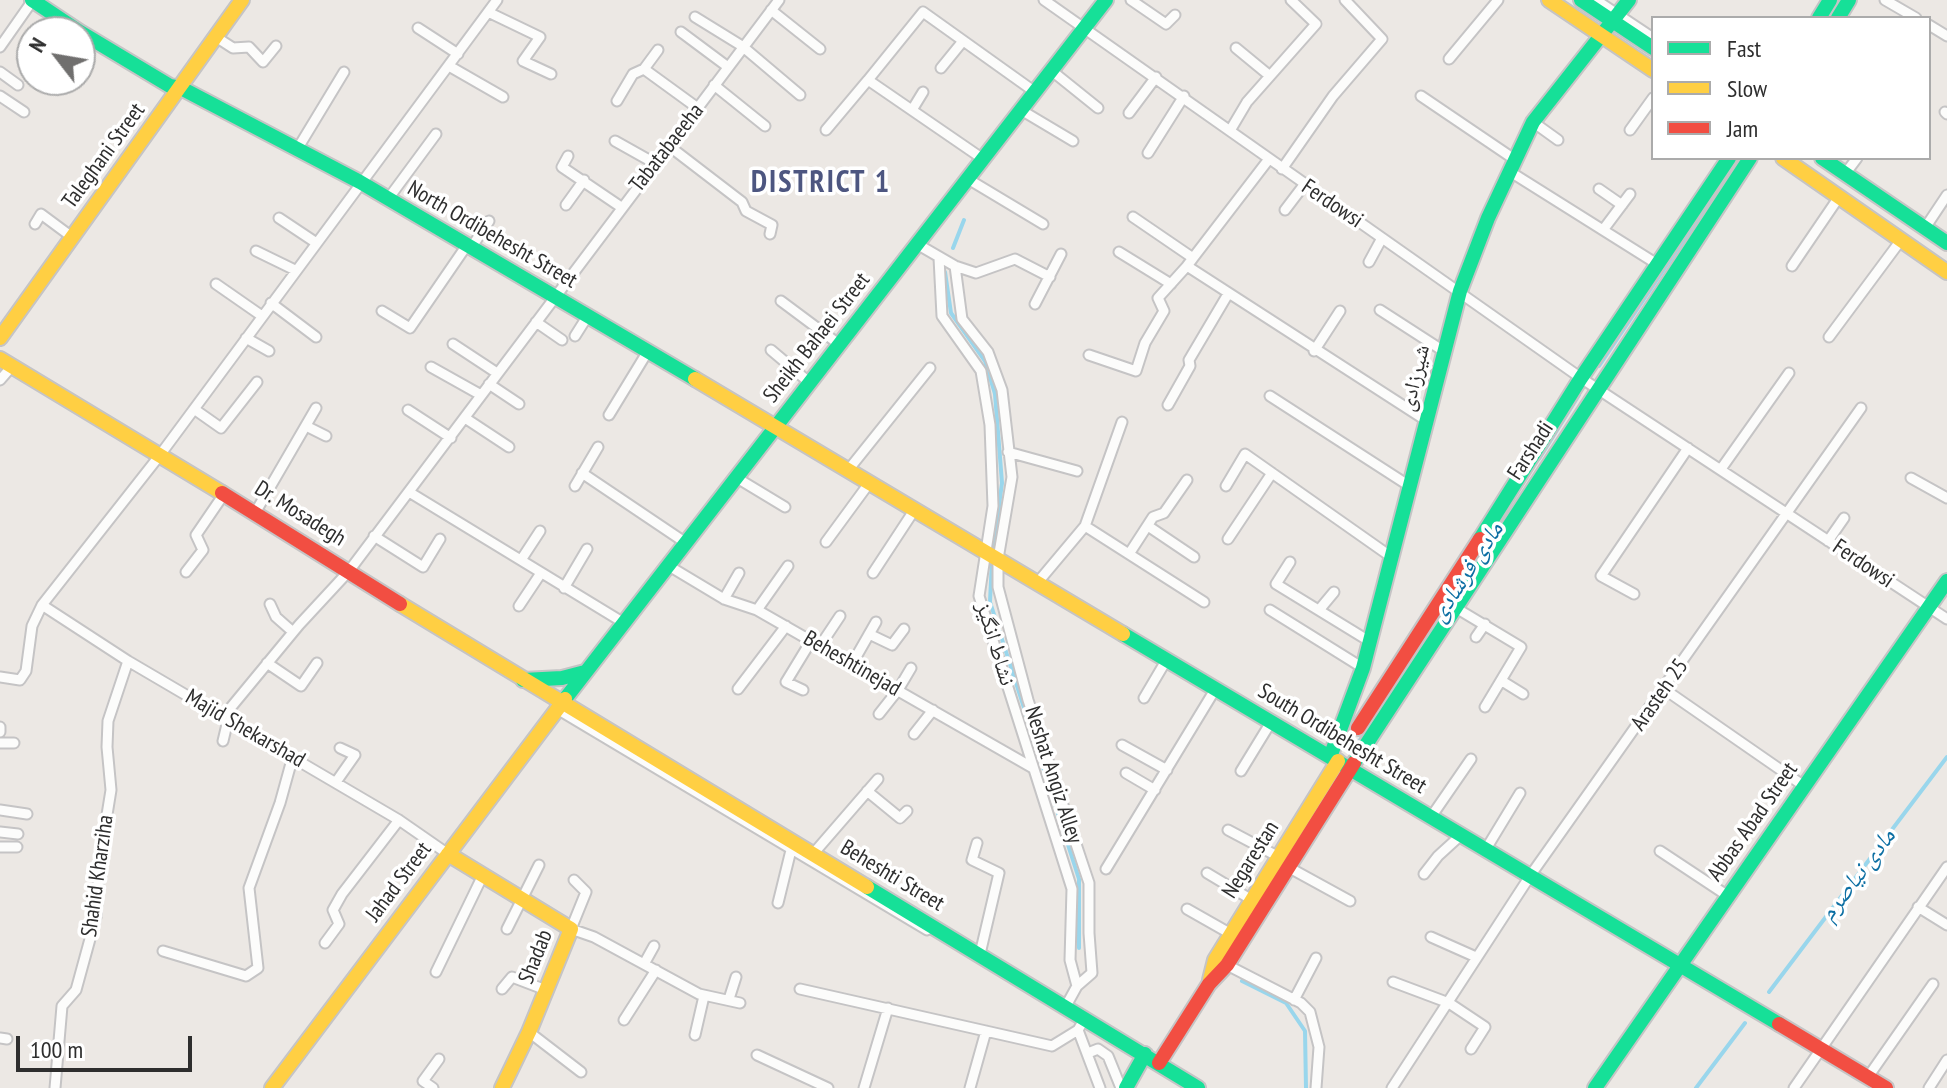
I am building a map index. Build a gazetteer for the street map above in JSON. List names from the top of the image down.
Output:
{
  "streets": {
    "street": [
      "Tabatabaeeha",
      "Taleghani Street",
      "Ferdowsi",
      "North Ordibehesht Street",
      "Sheikh Bahaei Street",
      "شیرزادی",
      "Farshadi",
      "Dr. Mosadegh",
      "نشاط انگیز",
      "Beheshtinejad",
      "Arasteh 25",
      "Majid Shekarshad",
      "South Ordibehesht Street",
      "Neshat Angiz Alley",
      "Abbas Abad Street",
      "Negarestan",
      "Shahid Kharziha",
      "Beheshti Street",
      "Jahad Street",
      "Shadab"
    ]
  },
  "crossings": [
    ["Tabatabaeeha", "North Ordibehesht Street"],
    ["Tabatabaeeha", "Dr. Mosadegh"],
    ["Tabatabaeeha", "Majid Shekarshad"],
    ["Taleghani Street", "North Ordibehesht Street"],
    ["Ferdowsi", "Sheikh Bahaei Street"],
    ["Ferdowsi", "شیرزادی"],
    ["Ferdowsi", "Farshadi"],
    ["Ferdowsi", "Arasteh 25"],
    ["Ferdowsi", "Abbas Abad Street"],
    ["North Ordibehesht Street", "Sheikh Bahaei Street"],
    ["North Ordibehesht Street", "South Ordibehesht Street"],
    ["Sheikh Bahaei Street", "Dr. Mosadegh"],
    ["Sheikh Bahaei Street", "Beheshtinejad"],
    ["Sheikh Bahaei Street", "South Ordibehesht Street"],
    ["Sheikh Bahaei Street", "Beheshti Street"],
    ["Sheikh Bahaei Street", "Jahad Street"],
    ["شیرزادی", "Farshadi"],
    ["شیرزادی", "South Ordibehesht Street"],
    ["شیرزادی", "Negarestan"],
    ["Farshadi", "South Ordibehesht Street"],
    ["Farshadi", "Negarestan"],
    ["Dr. Mosadegh", "Beheshti Street"],
    ["Dr. Mosadegh", "Jahad Street"],
    ["نشاط انگیز", "Beheshtinejad"],
    ["نشاط انگیز", "South Ordibehesht Street"],
    ["نشاط انگیز", "Neshat Angiz Alley"],
    ["Arasteh 25", "South Ordibehesht Street"],
    ["Majid Shekarshad", "Shahid Kharziha"],
    ["Majid Shekarshad", "Jahad Street"],
    ["Majid Shekarshad", "Shadab"],
    ["South Ordibehesht Street", "Neshat Angiz Alley"],
    ["South Ordibehesht Street", "Abbas Abad Street"],
    ["South Ordibehesht Street", "Negarestan"],
    ["Negarestan", "Beheshti Street"],
    ["Beheshti Street", "Jahad Street"],
    ["Jahad Street", "Shadab"]
  ],
  "districts": ["DISTRICT 1"],
  "water": ["مادی فرشادی", "مادی نیاصرم"],
  "legend": ["Fast", "Slow", "Jam"],
  "scale_bar": "100 m",
  "north": "top left"
}
